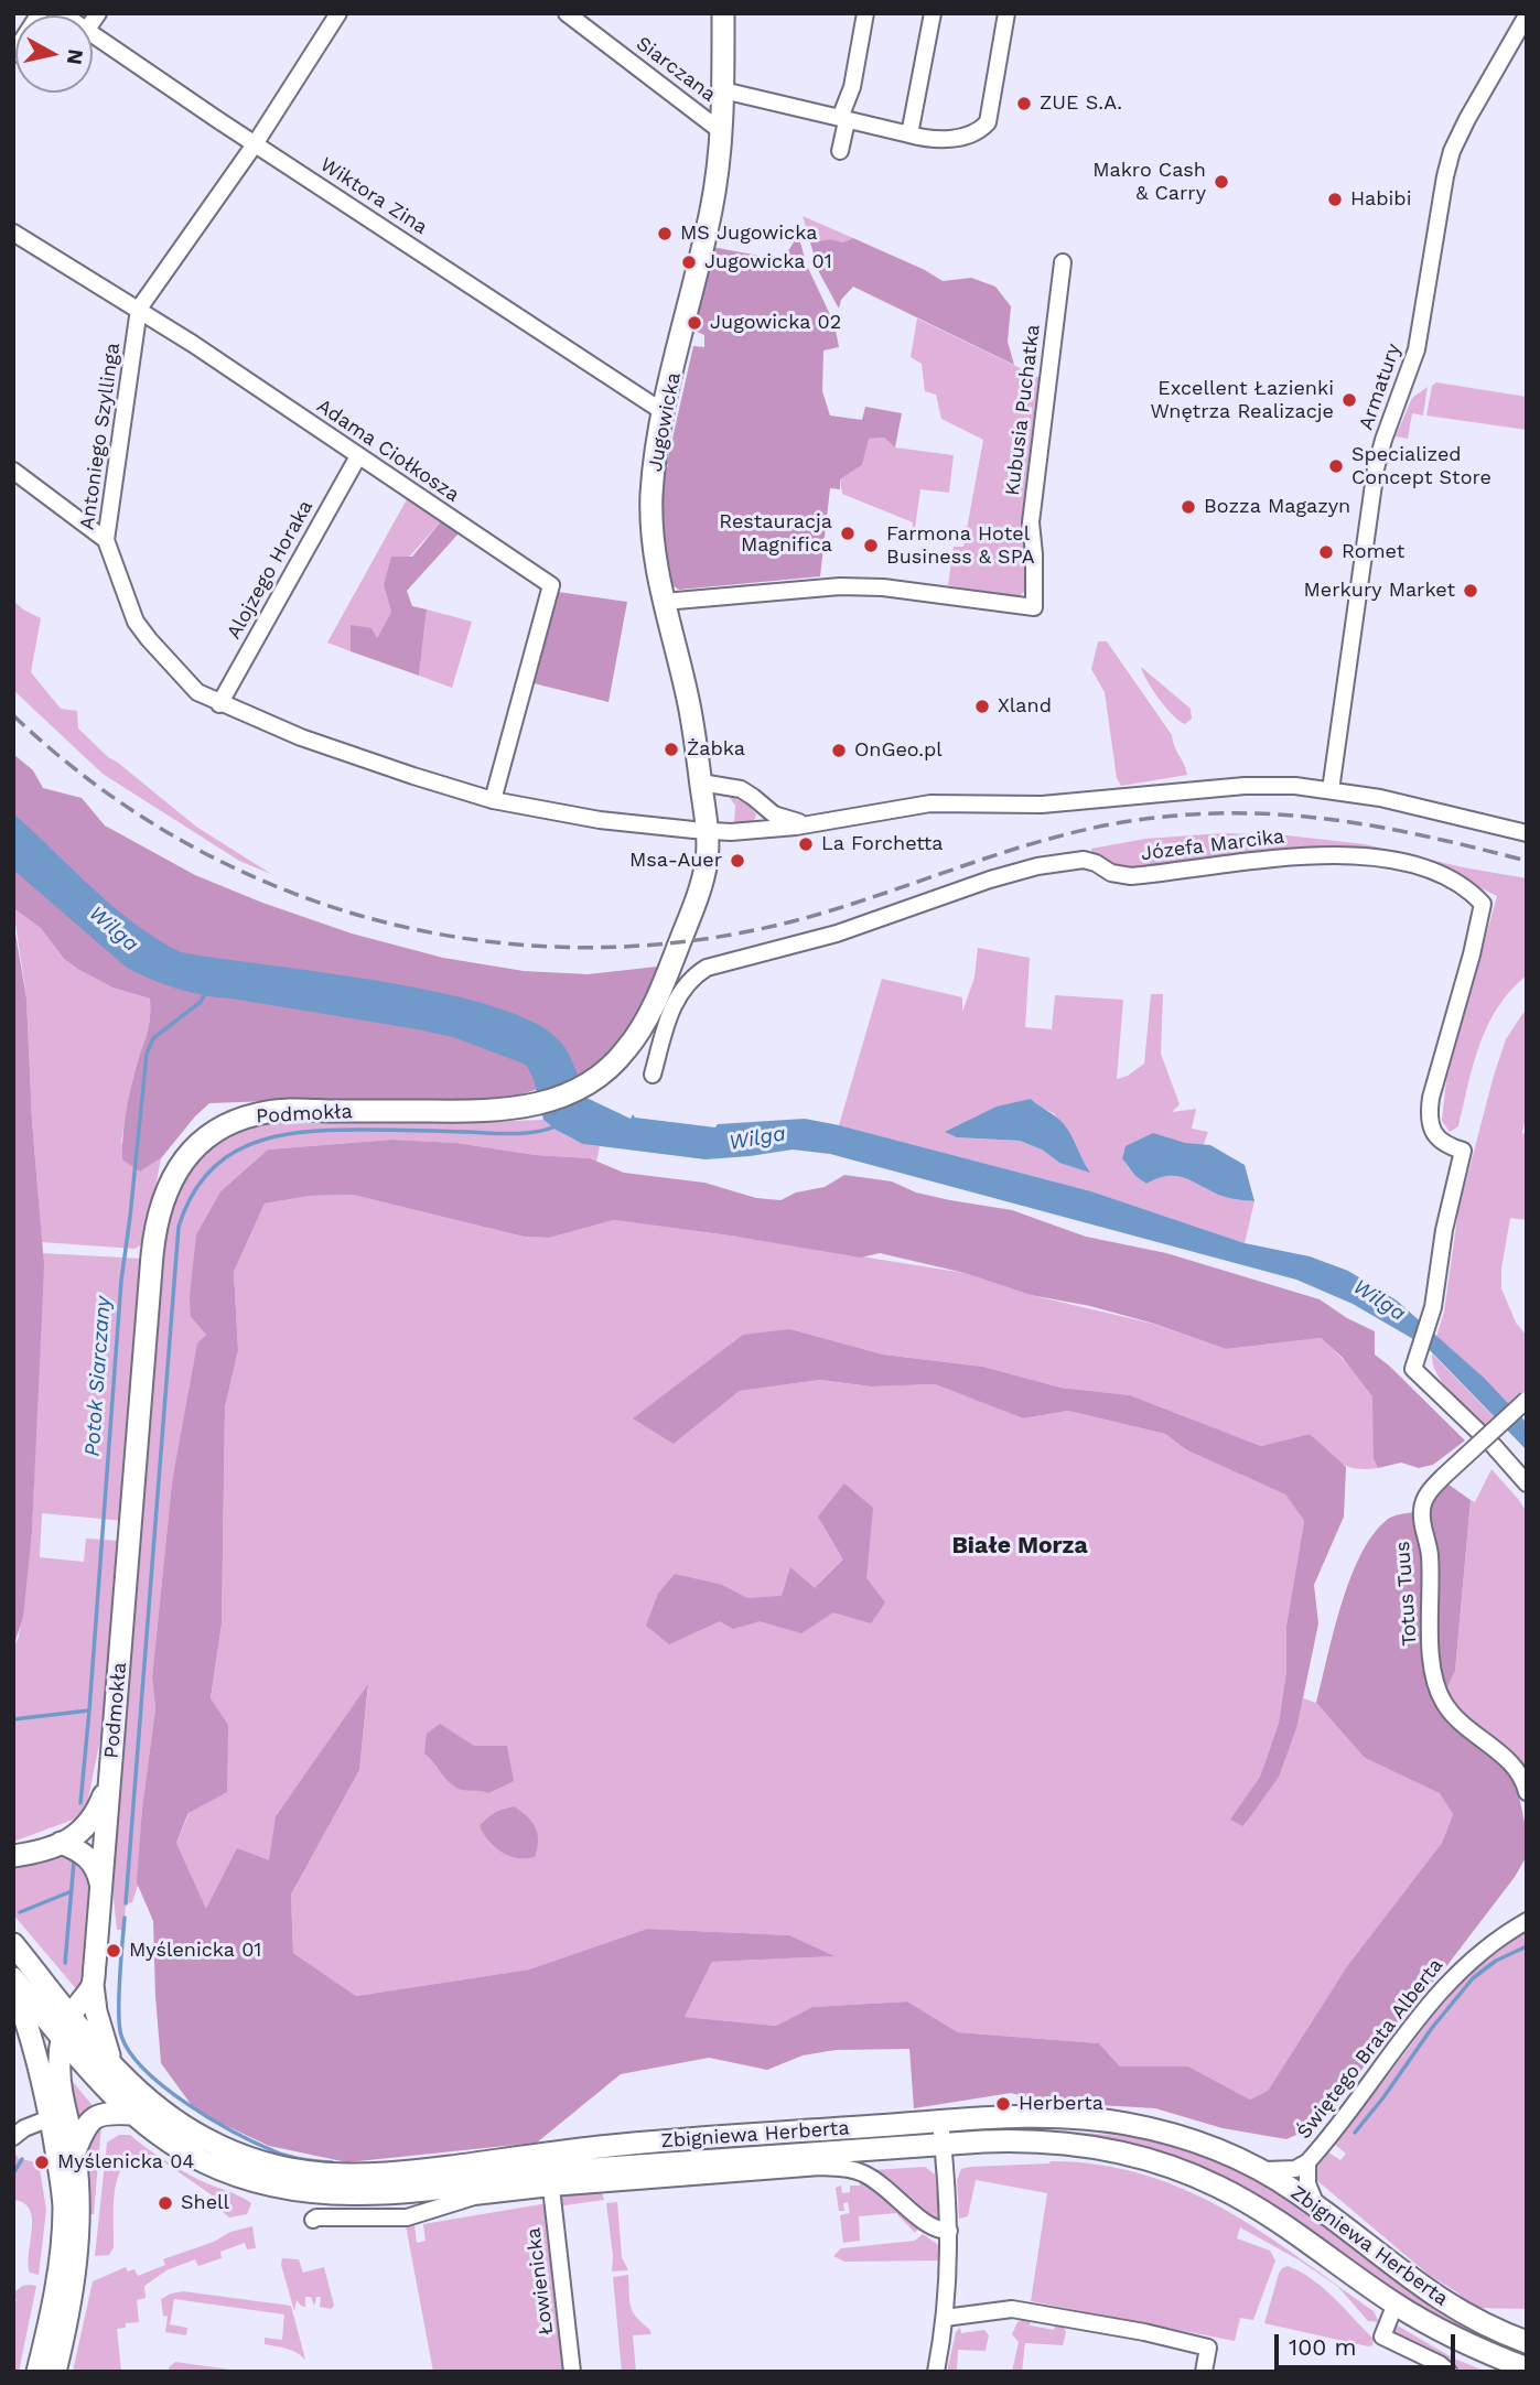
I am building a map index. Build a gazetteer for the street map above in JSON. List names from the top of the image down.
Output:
{
  "streets": {
    "street": [
      "Siarczana",
      "Wiktora Zina",
      "Armatury",
      "Kubusia Puchatka",
      "Jugowicka",
      "Antoniego Szyllinga",
      "Adama Ciołkosza",
      "Alojzego Horaka",
      "Józefa Marcika",
      "Podmokła",
      "Totus Tuus",
      "Świętego Brata Alberta",
      "Zbigniewa Herberta",
      "Łowienicka"
    ]
  },
  "crossings": [
    ["Siarczana", "Jugowicka"],
    ["Wiktora Zina", "Jugowicka"],
    ["Wiktora Zina", "Antoniego Szyllinga"],
    ["Kubusia Puchatka", "Jugowicka"],
    ["Jugowicka", "Antoniego Szyllinga"],
    ["Jugowicka", "Podmokła"],
    ["Antoniego Szyllinga", "Adama Ciołkosza"],
    ["Antoniego Szyllinga", "Alojzego Horaka"],
    ["Antoniego Szyllinga", "Podmokła"],
    ["Adama Ciołkosza", "Alojzego Horaka"],
    ["Józefa Marcika", "Podmokła"],
    ["Podmokła", "Zbigniewa Herberta"],
    ["Świętego Brata Alberta", "Zbigniewa Herberta"]
  ],
  "districts": ["Białe Morza"],
  "water": ["Wilga", "Potok Siarczany"],
  "places": [
    "ZUE S.A.",
    "Makro Cash & Carry",
    "Habibi",
    "MS Jugowicka",
    "Jugowicka 01",
    "Jugowicka 02",
    "Excellent Łazienki Wnętrza Realizacje",
    "Specialized Concept Store",
    "Bozza Magazyn",
    "Restauracja Magnifica",
    "Farmona Hotel Business & SPA",
    "Romet",
    "Merkury Market",
    "Xland",
    "Żabka",
    "OnGeo.pl",
    "La Forchetta",
    "Msa-Auer",
    "Myślenicka 01",
    "Herberta",
    "Myślenicka 04",
    "Shell"
  ],
  "scale_bar": "100 m",
  "north": "right"
}
